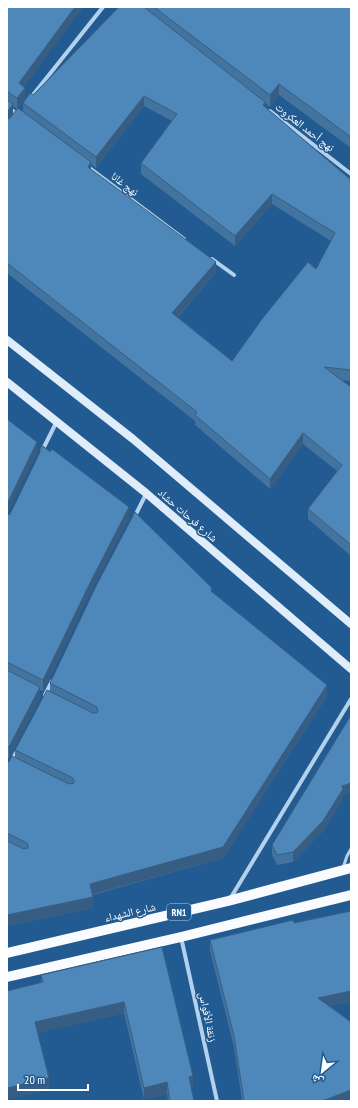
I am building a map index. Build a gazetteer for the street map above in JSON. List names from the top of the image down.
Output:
{
  "streets": {
    "main road": ["شارع فرحات حشاد", "شارع الشهداء", "RN1"],
    "street": ["نهج أحمد العكروت", "نهج غانا", "زنقة الأقواس"]
  },
  "crossings": [
    ["RN1", "زنقة الأقواس"]
  ],
  "scale_bar": "20 m",
  "north": "bottom left"
}
